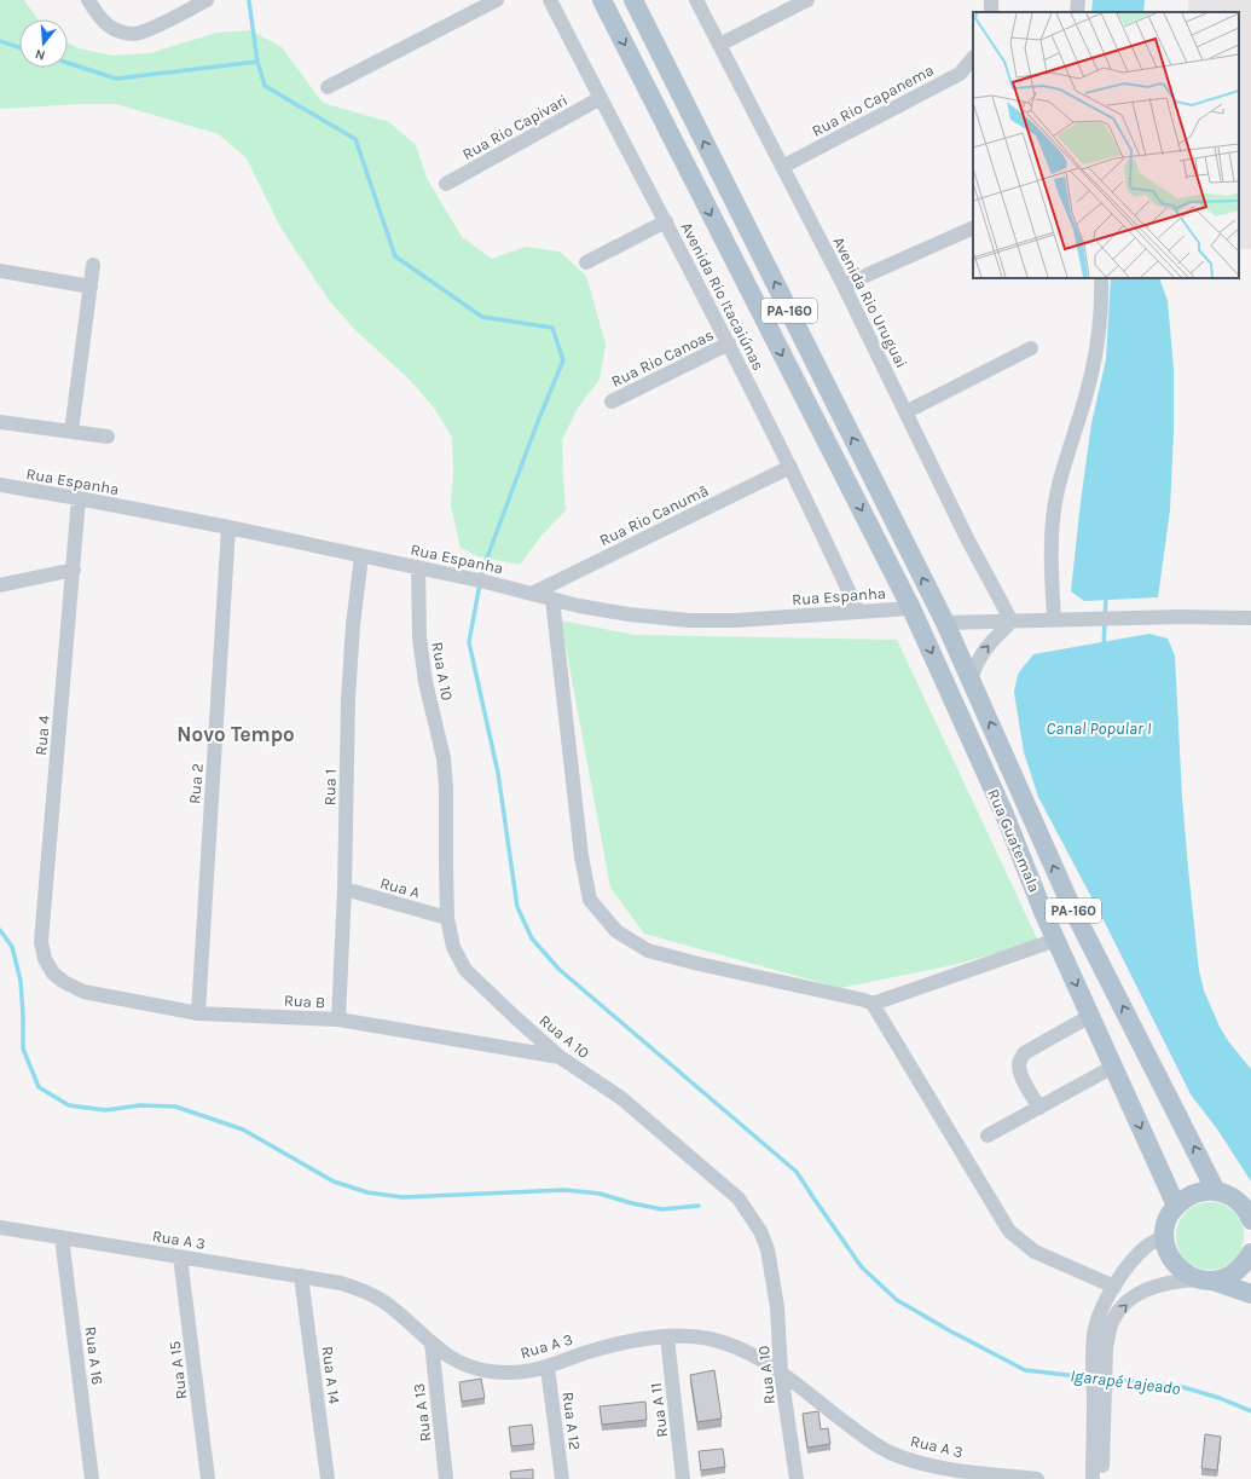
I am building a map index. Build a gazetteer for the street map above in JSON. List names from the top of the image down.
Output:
{
  "streets": {
    "main road": ["PA-160", "Rua Guatemala"],
    "street": [
      "Rua Rio Capanema",
      "Rua Rio Capivari",
      "Avenida Rio Itacaiúnas",
      "Avenida Rio Uruguai",
      "Rua Rio Canoas",
      "Rua Espanha",
      "Rua Rio Canumã",
      "Rua A 10",
      "Rua 4",
      "Rua 2",
      "Rua 1",
      "Rua A",
      "Rua B",
      "Rua A 3",
      "Rua A 16",
      "Rua A 15",
      "Rua A 14",
      "Rua A 11",
      "Rua A 13",
      "Rua A 12"
    ]
  },
  "crossings": [
    ["Rua Rio Capanema", "Avenida Rio Uruguai"],
    ["Rua Rio Capivari", "Avenida Rio Itacaiúnas"],
    ["Avenida Rio Itacaiúnas", "Rua Rio Canoas"],
    ["Avenida Rio Itacaiúnas", "Rua Espanha"],
    ["Avenida Rio Itacaiúnas", "Rua Rio Canumã"],
    ["PA-160", "Rua Espanha"],
    ["PA-160", "Rua Guatemala"],
    ["Rua Espanha", "Rua Rio Canumã"],
    ["Rua Espanha", "Rua A 10"],
    ["Rua Espanha", "Rua 4"],
    ["Rua Espanha", "Rua 2"],
    ["Rua Espanha", "Rua 1"],
    ["Rua Espanha", "Rua Guatemala"],
    ["Rua A 10", "Rua A"],
    ["Rua A 10", "Rua B"],
    ["Rua A 10", "Rua A 3"],
    ["Rua 4", "Rua B"],
    ["Rua 2", "Rua B"],
    ["Rua 1", "Rua A"],
    ["Rua 1", "Rua B"],
    ["Rua A 3", "Rua A 16"],
    ["Rua A 3", "Rua A 15"],
    ["Rua A 3", "Rua A 14"],
    ["Rua A 3", "Rua A 11"],
    ["Rua A 3", "Rua A 13"],
    ["Rua A 3", "Rua A 12"]
  ],
  "districts": ["Novo Tempo"],
  "water": ["Canal Popular I", "Igarapé Lajeado"],
  "north": "bottom"
}
